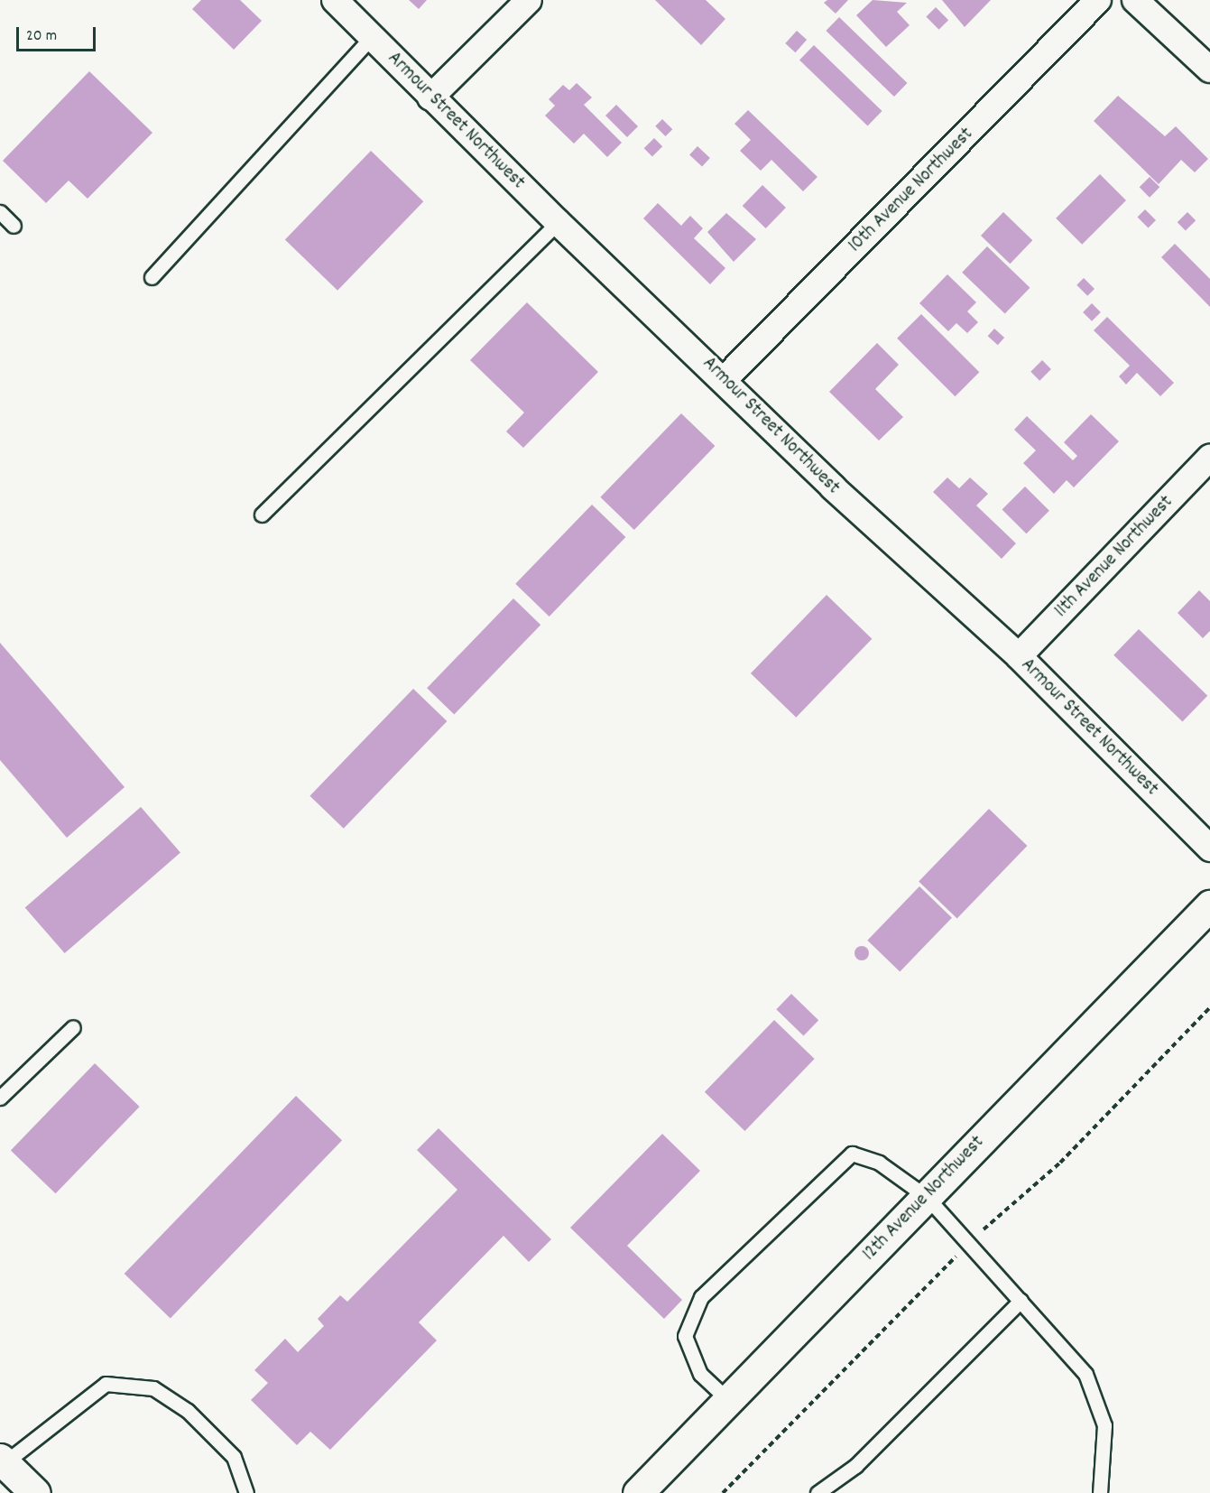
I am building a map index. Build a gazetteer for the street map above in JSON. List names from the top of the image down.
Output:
{
  "streets": {
    "main road": ["12th Avenue Northwest"],
    "street": ["Armour Street Northwest", "10th Avenue Northwest", "11th Avenue Northwest"]
  },
  "crossings": [
    ["Armour Street Northwest", "10th Avenue Northwest"],
    ["Armour Street Northwest", "11th Avenue Northwest"]
  ],
  "scale_bar": "20 m"
}
